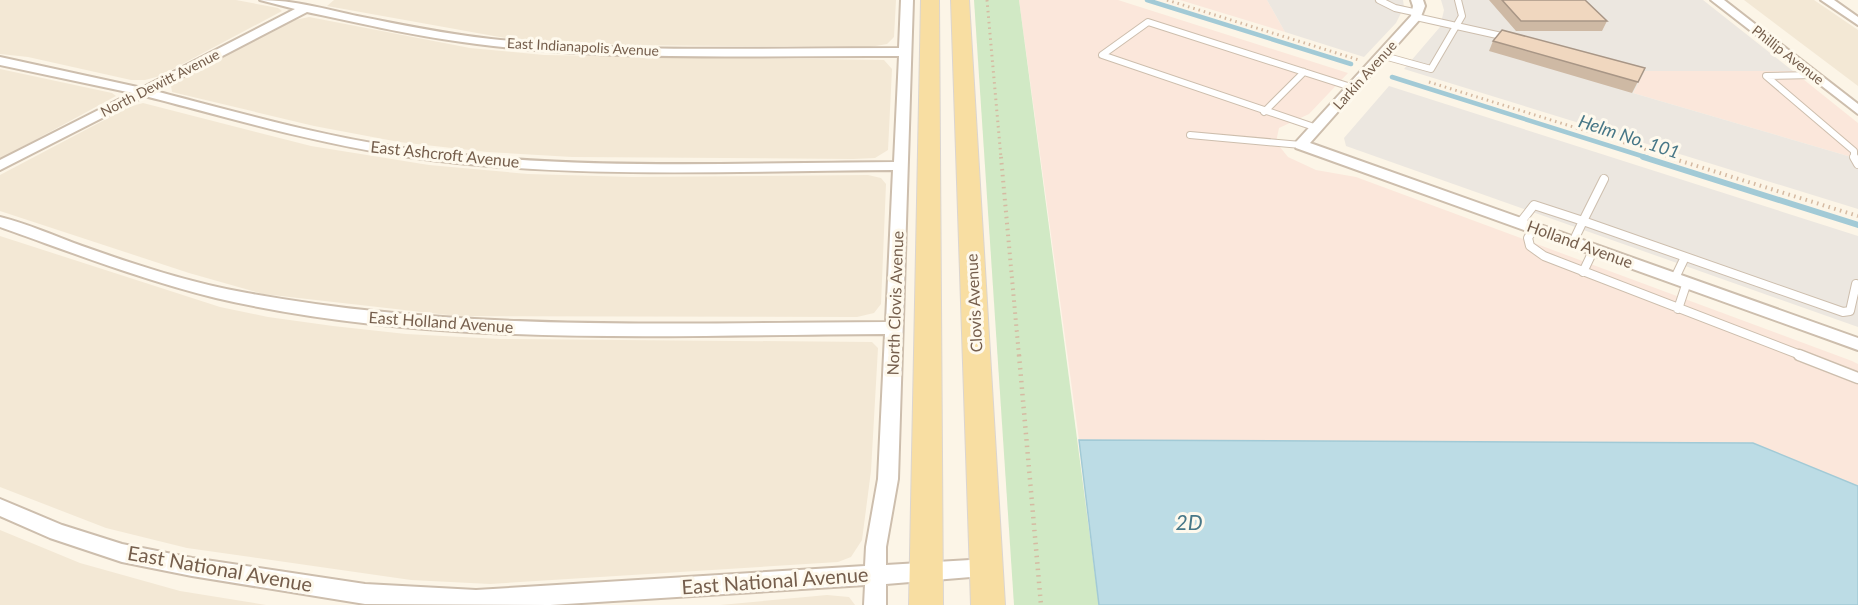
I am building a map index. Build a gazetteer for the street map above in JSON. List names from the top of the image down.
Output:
{
  "streets": {
    "main road": ["Clovis Avenue"],
    "street": [
      "East Indianapolis Avenue",
      "Phillip Avenue",
      "Larkin Avenue",
      "North Dewitt Avenue",
      "East Ashcroft Avenue",
      "Holland Avenue",
      "North Clovis Avenue",
      "East Holland Avenue",
      "East National Avenue"
    ]
  },
  "crossings": [
    ["East Indianapolis Avenue", "North Dewitt Avenue"],
    ["East Indianapolis Avenue", "North Clovis Avenue"],
    ["Larkin Avenue", "Holland Avenue"],
    ["North Dewitt Avenue", "East Ashcroft Avenue"],
    ["East Ashcroft Avenue", "North Clovis Avenue"],
    ["North Clovis Avenue", "East Holland Avenue"],
    ["North Clovis Avenue", "East National Avenue"],
    ["Clovis Avenue", "East National Avenue"]
  ],
  "water": ["Helm No. 101", "2D"]
}
